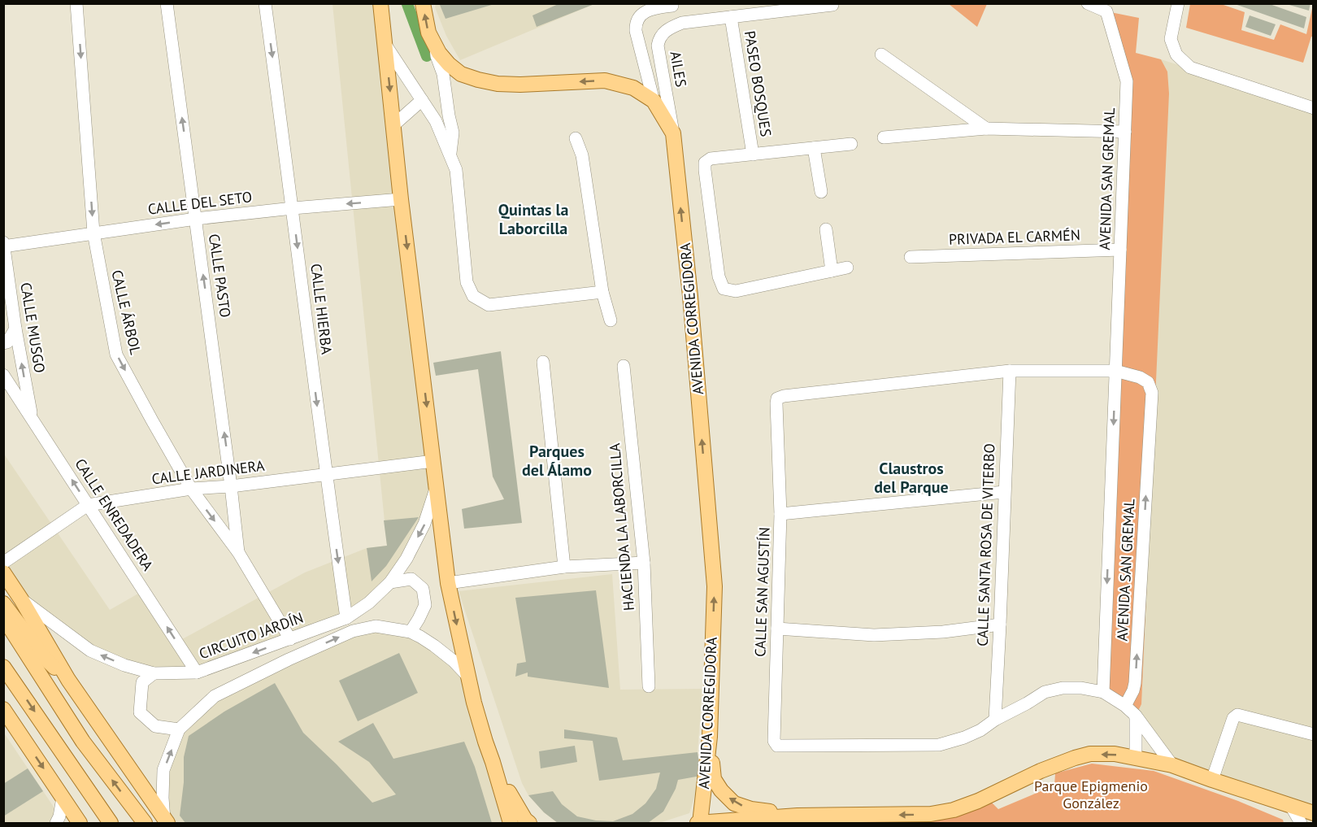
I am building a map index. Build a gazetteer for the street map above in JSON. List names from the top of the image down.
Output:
{
  "streets": {
    "main road": ["AVENIDA CORREGIDORA"],
    "street": [
      "AILES",
      "PASEO BOSQUES",
      "AVENIDA SAN GREMAL",
      "CALLE DEL SETO",
      "PRIVADA EL CARMÉN",
      "CALLE PASTO",
      "CALLE HIERBA",
      "CALLE ÁRBOL",
      "CALLE MUSGO",
      "CALLE JARDINERA",
      "CALLE ENREDADERA",
      "HACIENDA LA LABORCILLA",
      "CALLE SANTA ROSA DE VITERBO",
      "CALLE SAN AGUSTÍN",
      "CIRCUITO JARDÍN"
    ]
  },
  "crossings": [
    ["AILES", "PASEO BOSQUES"],
    ["AILES", "AVENIDA CORREGIDORA"],
    ["AVENIDA SAN GREMAL", "PRIVADA EL CARMÉN"],
    ["AVENIDA SAN GREMAL", "CALLE SAN AGUSTÍN"],
    ["CALLE DEL SETO", "CALLE PASTO"],
    ["CALLE DEL SETO", "CALLE HIERBA"],
    ["CALLE DEL SETO", "CALLE ÁRBOL"],
    ["CALLE DEL SETO", "CALLE MUSGO"],
    ["CALLE PASTO", "CALLE ÁRBOL"],
    ["CALLE PASTO", "CALLE JARDINERA"],
    ["CALLE HIERBA", "CALLE JARDINERA"],
    ["CALLE HIERBA", "CIRCUITO JARDÍN"],
    ["CALLE ÁRBOL", "CALLE JARDINERA"],
    ["CALLE ÁRBOL", "CIRCUITO JARDÍN"],
    ["CALLE MUSGO", "CALLE ENREDADERA"],
    ["CALLE JARDINERA", "CALLE ENREDADERA"],
    ["CALLE ENREDADERA", "CIRCUITO JARDÍN"],
    ["CALLE SANTA ROSA DE VITERBO", "CALLE SAN AGUSTÍN"]
  ],
  "one_way": [
    "CALLE DEL SETO",
    "CALLE PASTO",
    "CALLE HIERBA",
    "CALLE ÁRBOL",
    "AVENIDA CORREGIDORA",
    "CALLE MUSGO",
    "CALLE ENREDADERA"
  ],
  "districts": ["Quintas la Laborcilla", "Parques del Álamo", "Claustros del Parque"],
  "parks": ["Parque Epigmenio González"]
}
